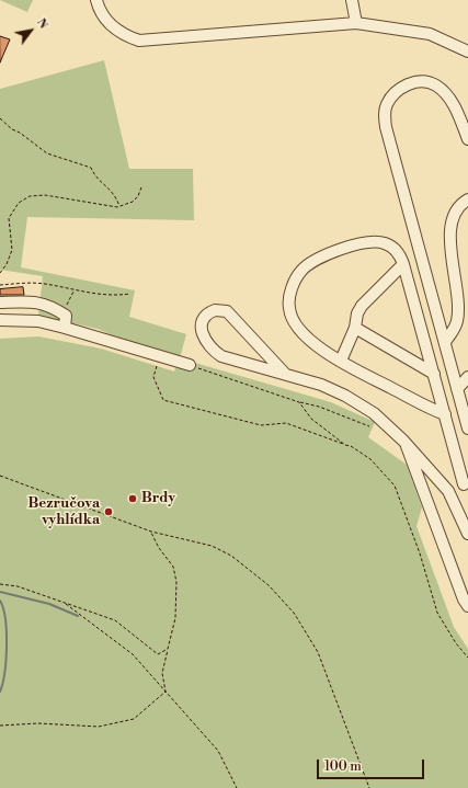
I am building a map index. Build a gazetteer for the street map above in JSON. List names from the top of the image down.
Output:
{
  "places": ["Brdy", "Bezručova vyhlídka"],
  "scale_bar": "100 m",
  "north": "top right"
}
